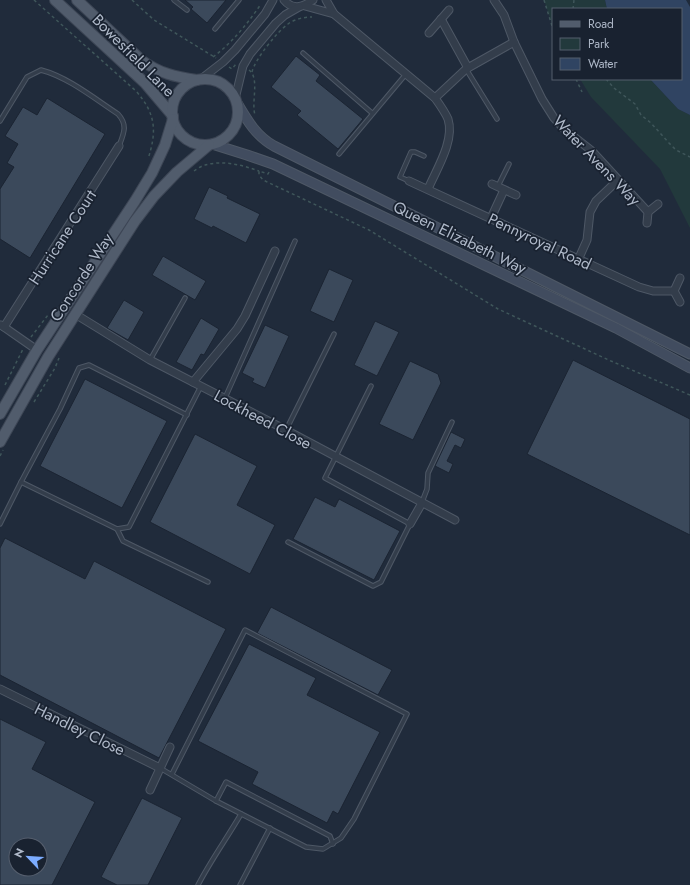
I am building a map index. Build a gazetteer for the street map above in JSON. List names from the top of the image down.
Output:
{
  "streets": {
    "main road": ["Bowesfield Lane", "Concorde Way"],
    "street": [
      "Water Avens Way",
      "Hurricane Court",
      "Queen Elizabeth Way",
      "Pennyroyal Road",
      "Lockheed Close",
      "Handley Close"
    ]
  },
  "crossings": [
    ["Bowesfield Lane", "Queen Elizabeth Way"],
    ["Bowesfield Lane", "Concorde Way"],
    ["Hurricane Court", "Concorde Way"],
    ["Queen Elizabeth Way", "Concorde Way"],
    ["Concorde Way", "Lockheed Close"]
  ],
  "legend": ["Road", "Park", "Water"],
  "north": "top left"
}
